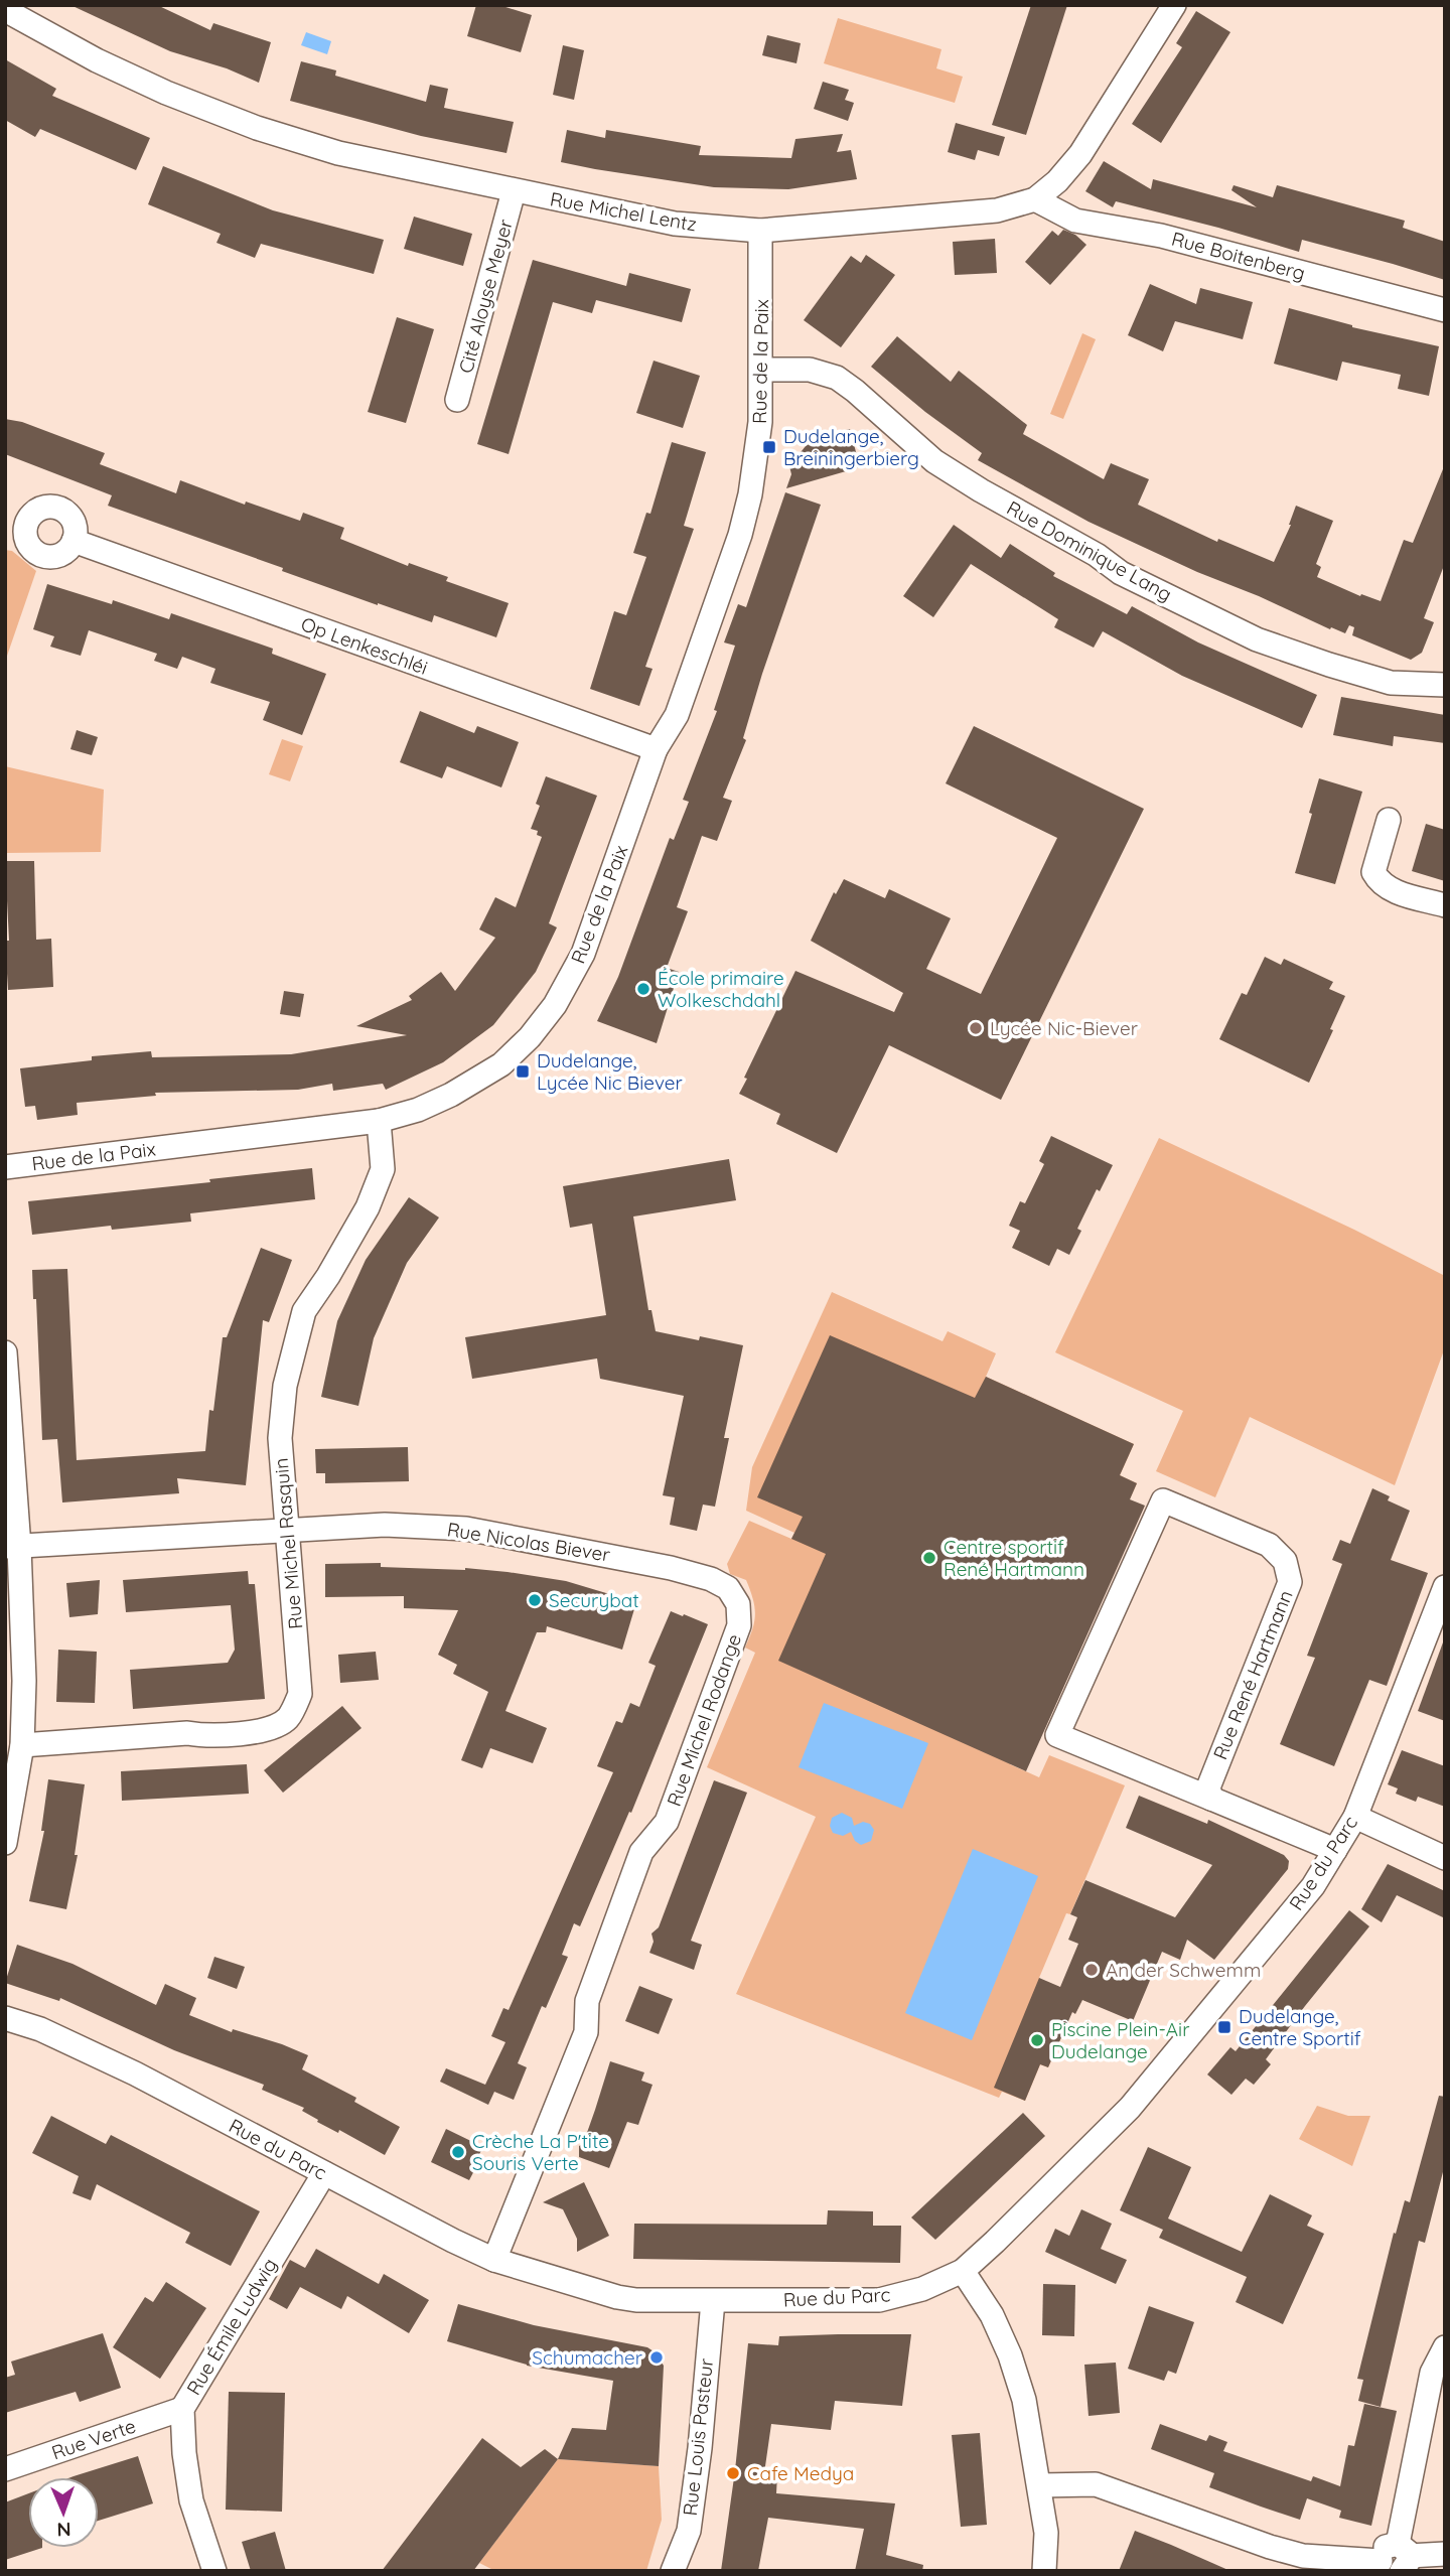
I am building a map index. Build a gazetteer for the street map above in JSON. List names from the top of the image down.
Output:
{
  "streets": {
    "street": [
      "Rue Michel Lentz",
      "Rue Boitenberg",
      "Cité Aloyse Meyer",
      "Rue de la Paix",
      "Rue Dominique Lang",
      "Op Lenkeschléi",
      "Rue Nicolas Biever",
      "Rue Michel Rasquin",
      "Rue René Hartmann",
      "Rue Michel Rodange",
      "Rue du Parc",
      "Rue Émile Ludwig",
      "Rue Louis Pasteur",
      "Rue Verte"
    ]
  },
  "crossings": [
    ["Rue Michel Lentz", "Rue Boitenberg"],
    ["Rue Michel Lentz", "Cité Aloyse Meyer"],
    ["Rue Michel Lentz", "Rue de la Paix"],
    ["Rue de la Paix", "Rue Dominique Lang"],
    ["Rue de la Paix", "Op Lenkeschléi"],
    ["Rue de la Paix", "Rue Michel Rasquin"],
    ["Rue Nicolas Biever", "Rue Michel Rasquin"],
    ["Rue Nicolas Biever", "Rue Michel Rodange"],
    ["Rue Michel Rodange", "Rue du Parc"],
    ["Rue du Parc", "Rue Émile Ludwig"],
    ["Rue du Parc", "Rue Louis Pasteur"],
    ["Rue Émile Ludwig", "Rue Verte"]
  ],
  "places": {
    "transit": ["Dudelange, Breiningerbierg", "Dudelange, Lycée Nic Biever", "Dudelange, Centre Sportif"],
    "other": [
      "École primaire Wolkeschdahl",
      "Lycée Nic-Biever",
      "Centre sportif René Hartmann",
      "Securybat",
      "An der Schwemm",
      "Piscine Plein-Air Dudelange",
      "Crèche La P'tite Souris Verte",
      "Schumacher",
      "Cafe Medya"
    ]
  },
  "north": "bottom"
}
